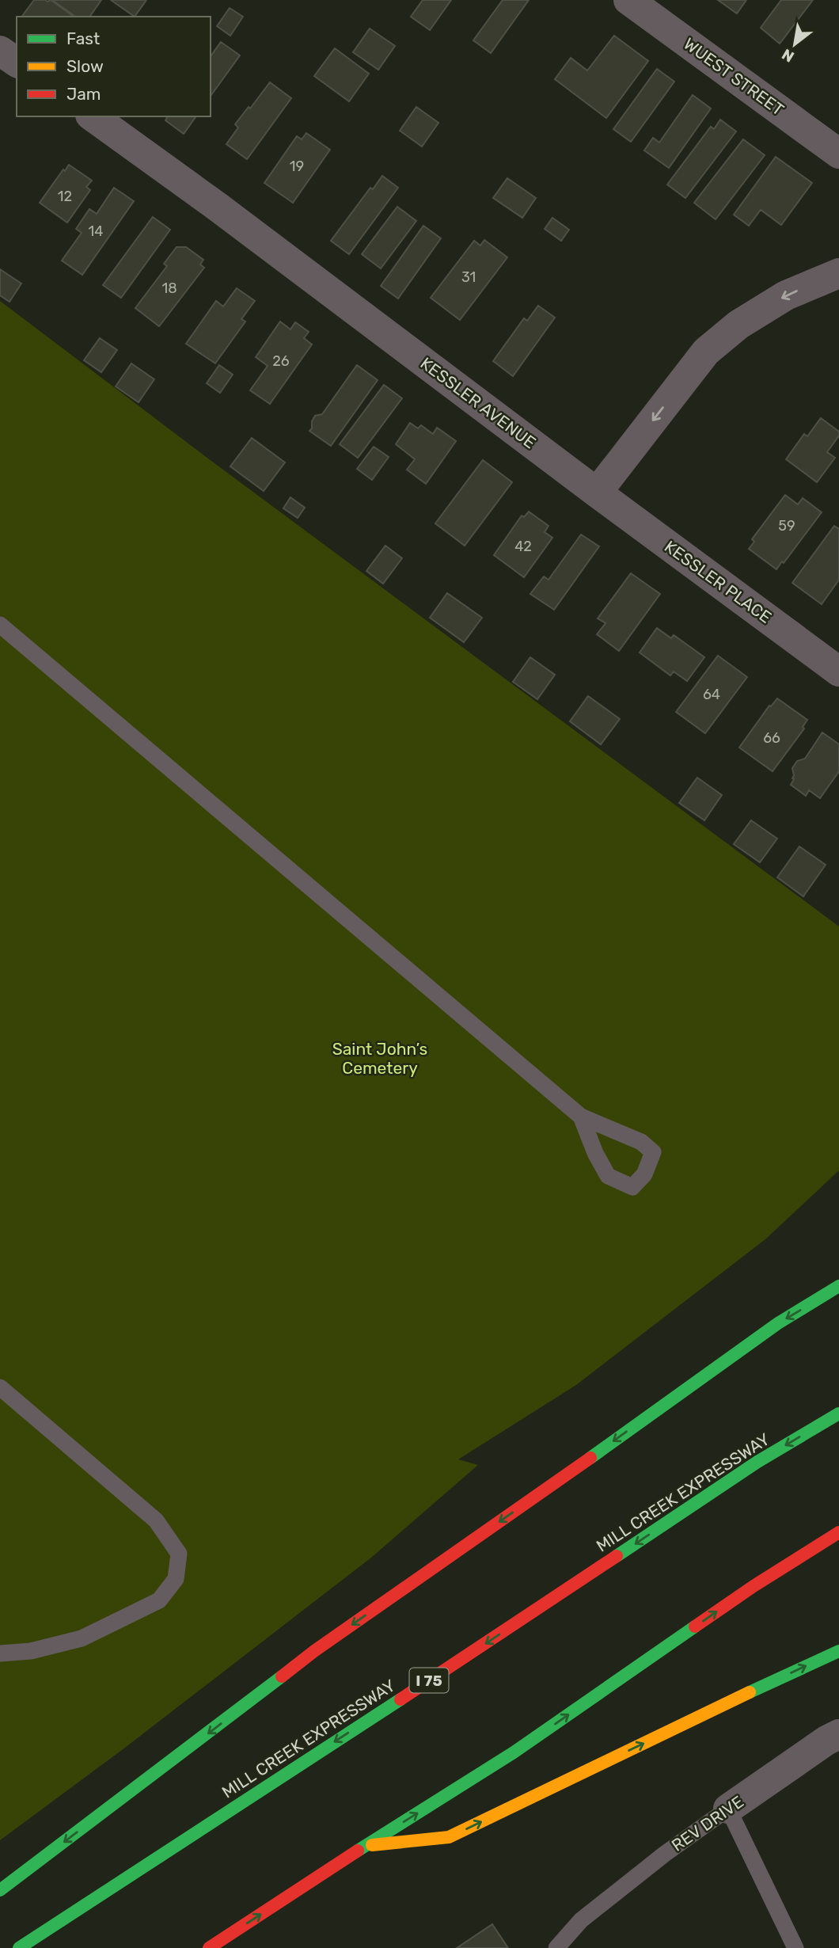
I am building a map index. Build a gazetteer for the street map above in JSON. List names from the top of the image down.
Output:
{
  "streets": {
    "highway": ["MILL CREEK EXPRESSWAY", "I 75"],
    "street": [
      "WUEST STREET",
      "KESSLER AVENUE",
      "KESSLER PLACE",
      "REV DRIVE"
    ]
  },
  "crossings": [
    ["KESSLER AVENUE", "KESSLER PLACE"]
  ],
  "parks": ["Saint John’s Cemetery"],
  "house_numbers": [
    "19",
    "12",
    "14",
    "31",
    "18",
    "26",
    "59",
    "42",
    "64",
    "66"
  ],
  "legend": ["Fast", "Slow", "Jam"],
  "north": "bottom left"
}
